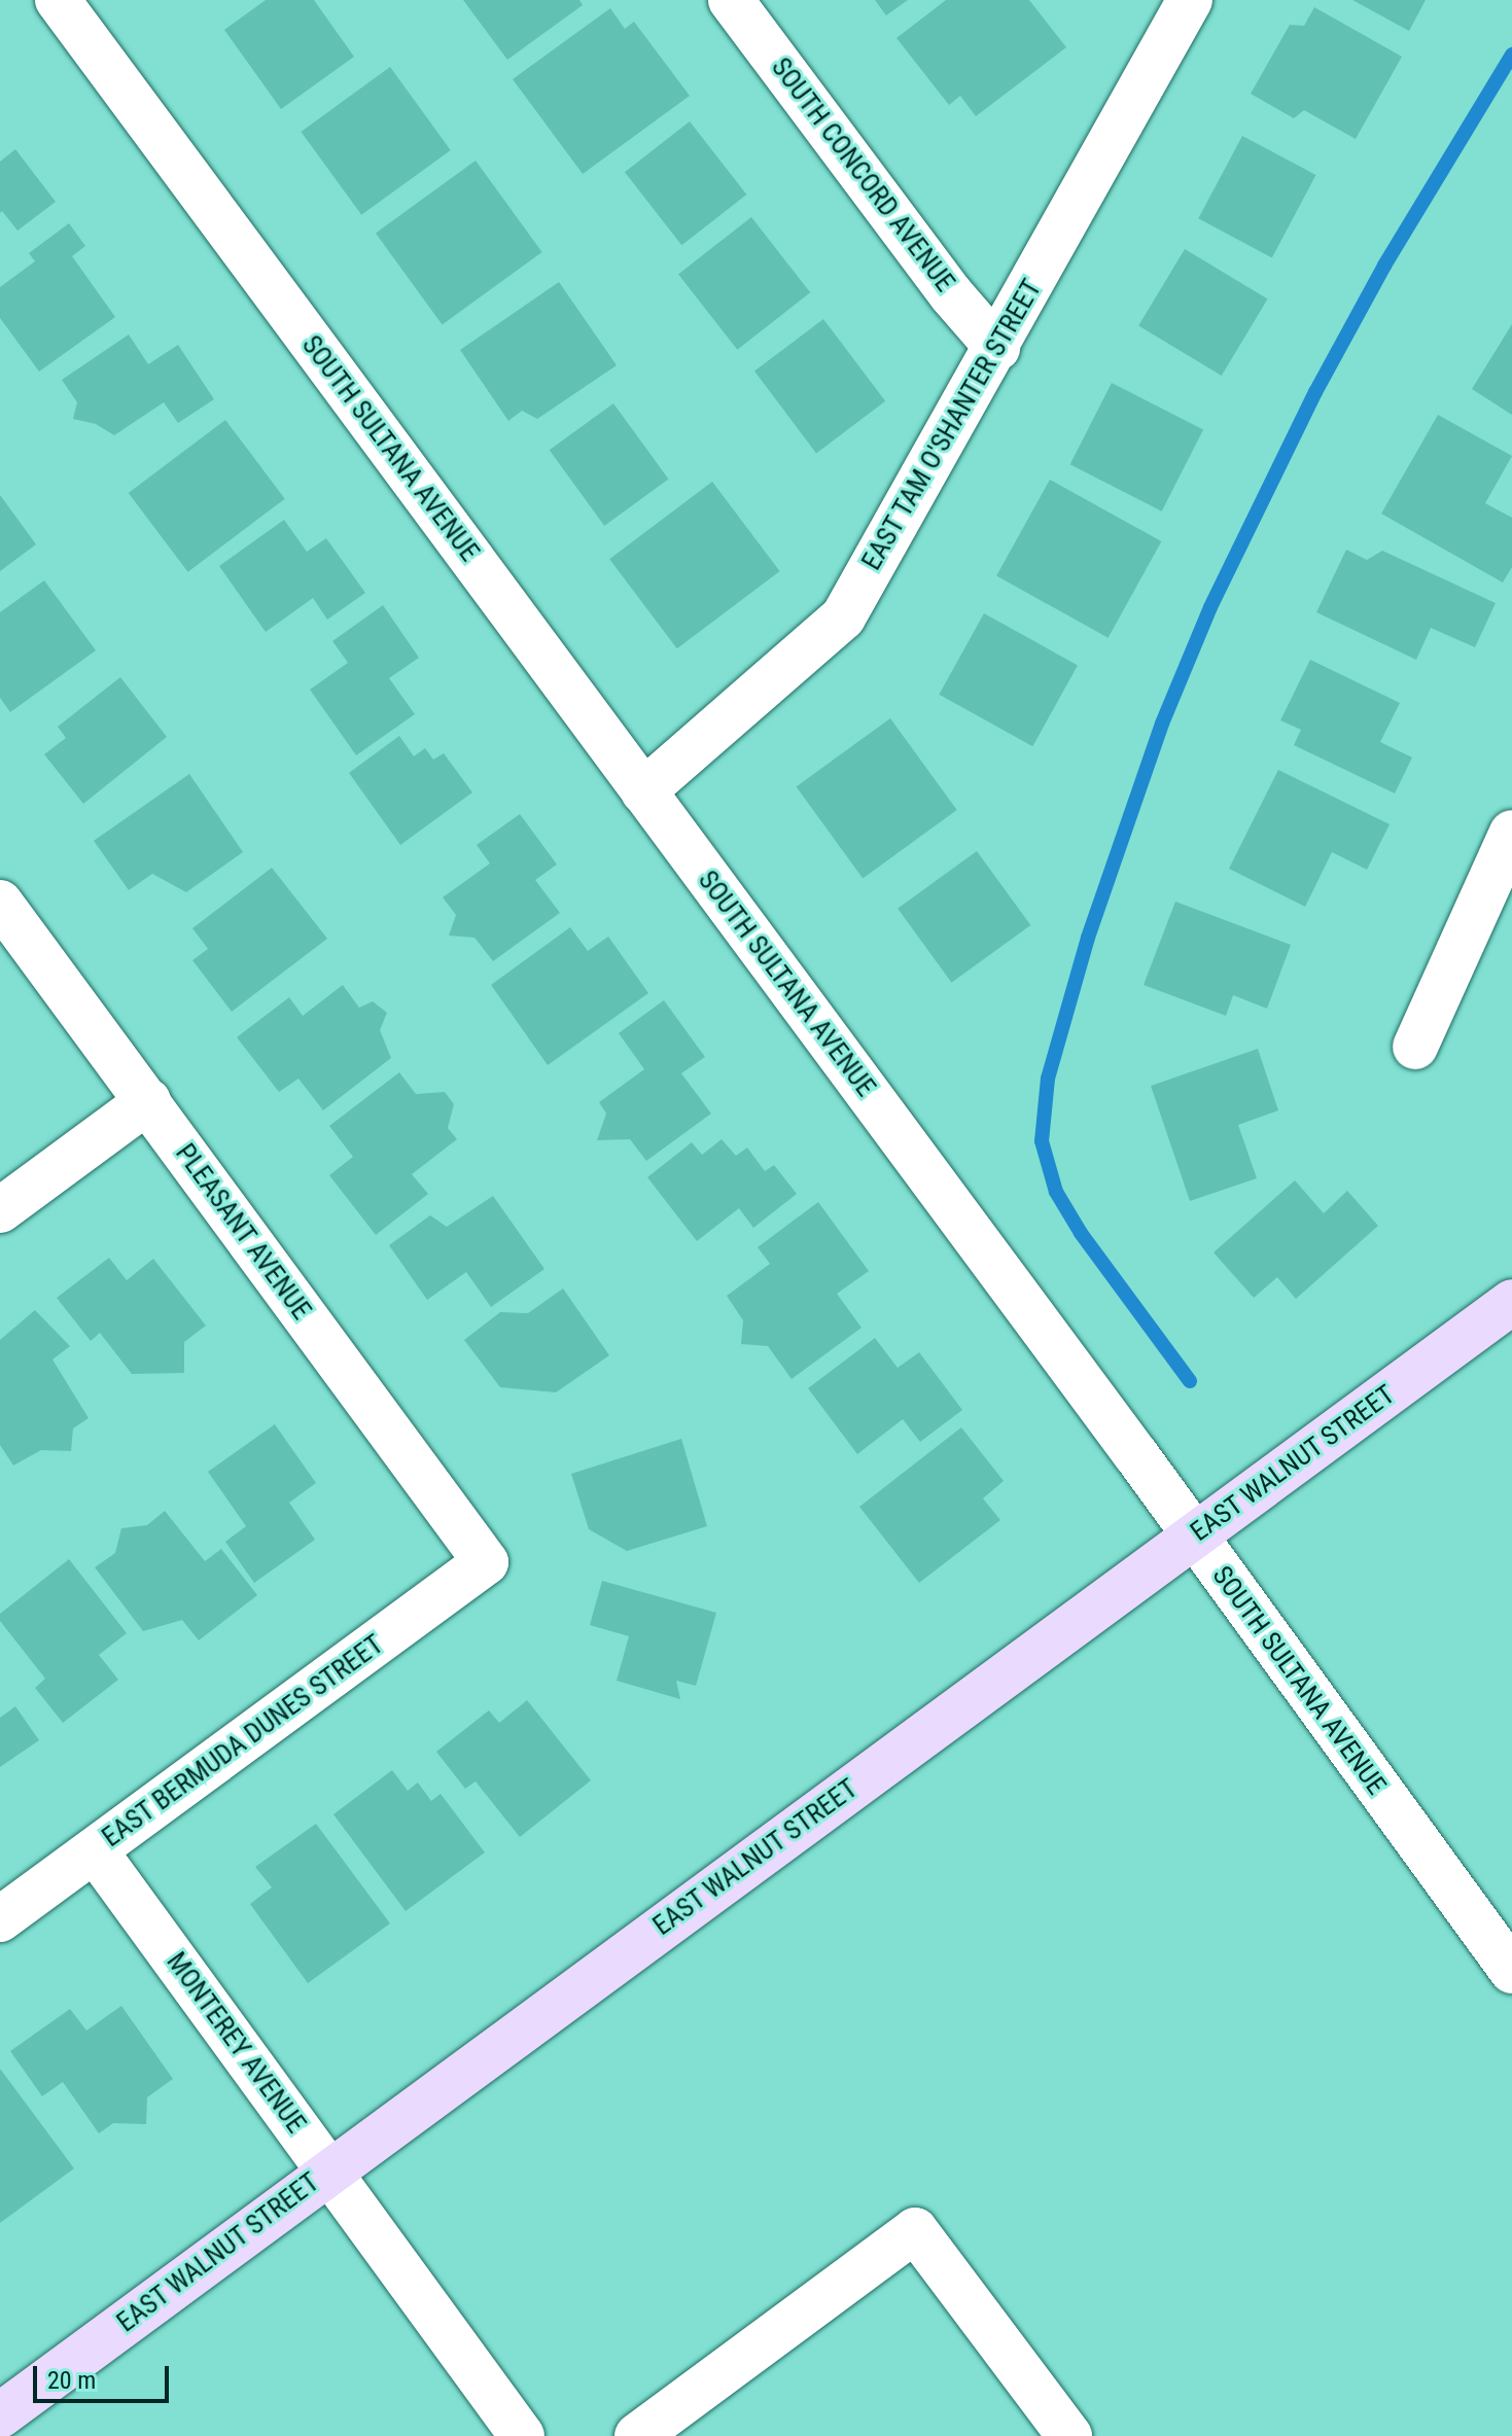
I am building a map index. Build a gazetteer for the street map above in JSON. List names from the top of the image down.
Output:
{
  "streets": {
    "street": [
      "SOUTH CONCORD AVENUE",
      "EAST TAM O'SHANTER STREET",
      "SOUTH SULTANA AVENUE",
      "PLEASANT AVENUE",
      "EAST WALNUT STREET",
      "EAST BERMUDA DUNES STREET",
      "MONTEREY AVENUE"
    ]
  },
  "crossings": [
    ["SOUTH CONCORD AVENUE", "EAST TAM O'SHANTER STREET"],
    ["EAST TAM O'SHANTER STREET", "SOUTH SULTANA AVENUE"],
    ["SOUTH SULTANA AVENUE", "EAST WALNUT STREET"],
    ["PLEASANT AVENUE", "EAST BERMUDA DUNES STREET"],
    ["EAST WALNUT STREET", "MONTEREY AVENUE"],
    ["EAST BERMUDA DUNES STREET", "MONTEREY AVENUE"]
  ],
  "scale_bar": "20 m"
}
